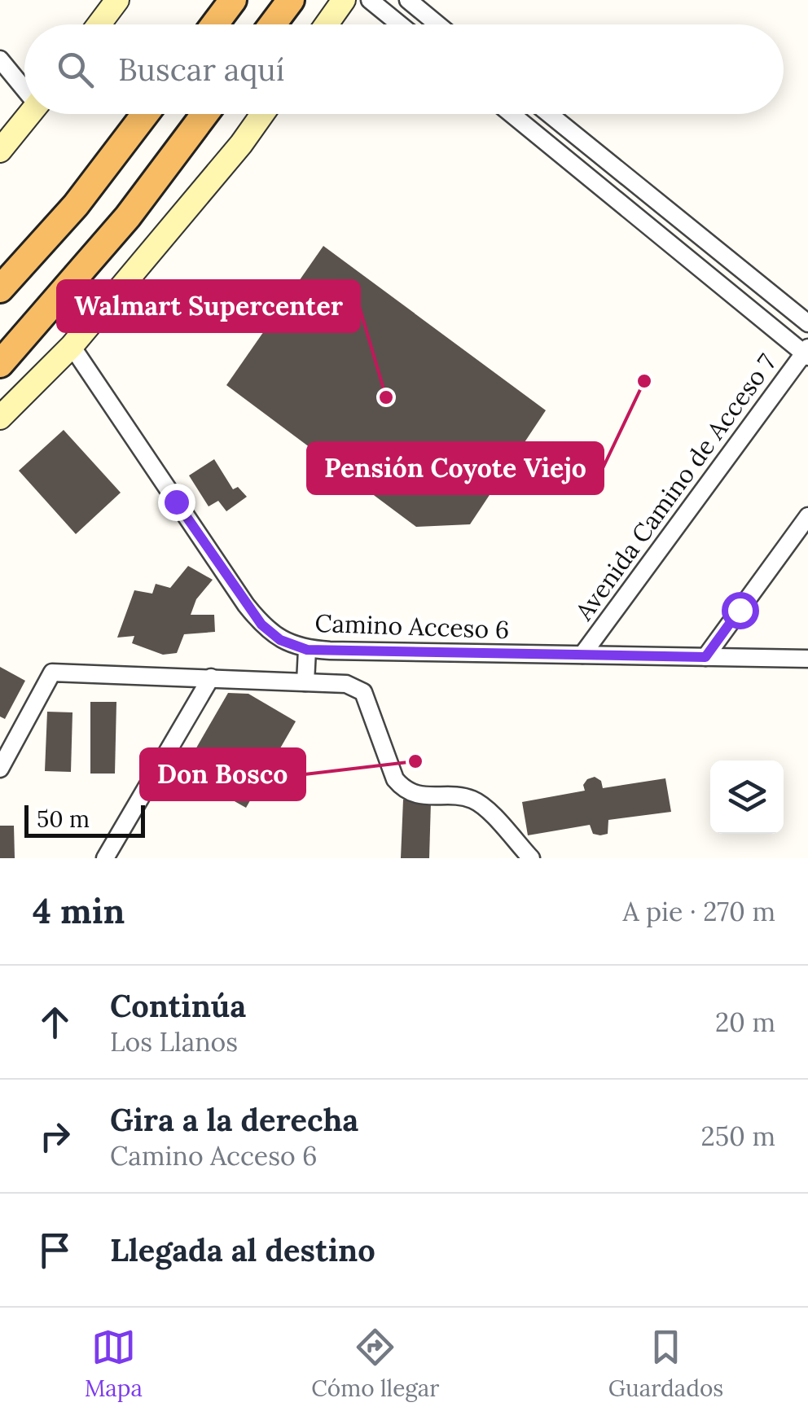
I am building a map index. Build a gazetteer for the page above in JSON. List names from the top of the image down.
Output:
{
  "streets": {
    "street": ["Avenida Camino de Acceso 7", "Camino Acceso 6"]
  },
  "crossings": [
    ["Avenida Camino de Acceso 7", "Camino Acceso 6"]
  ],
  "places": ["Pensión Coyote Viejo", "Walmart Supercenter", "Don Bosco"],
  "scale_bar": "50 m",
  "page": {
    "search": "Buscar aquí",
    "scale": "50 m",
    "heading": ["4 min", "A pie · 270 m"],
    "list": [
      ["Continúa", "Los Llanos", "20 m"],
      ["Gira a la derecha", "Camino Acceso 6", "250 m"],
      "Llegada al destino"
    ],
    "nav": ["Mapa", "Cómo llegar", "Guardados"]
  }
}
